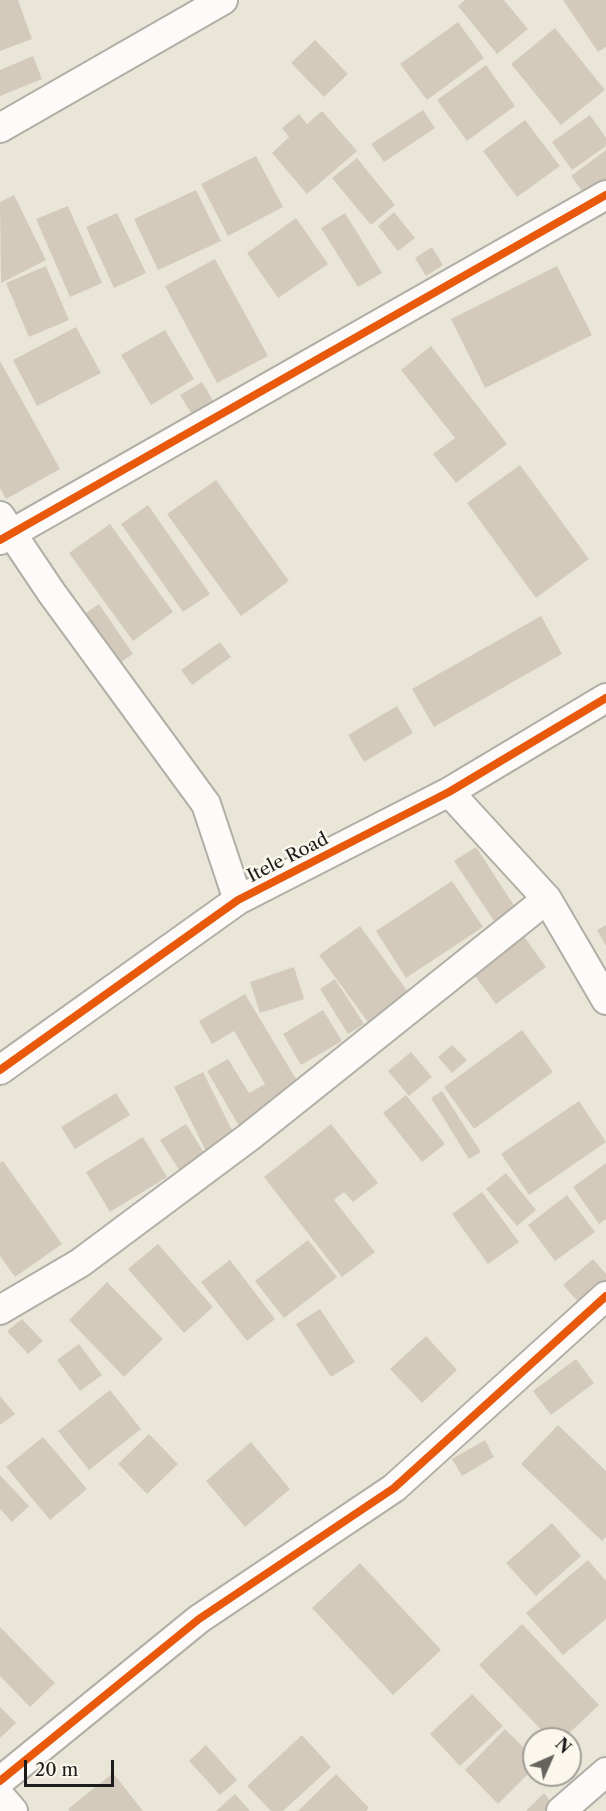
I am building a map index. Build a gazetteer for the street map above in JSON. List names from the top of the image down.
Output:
{
  "streets": {
    "street": ["Itele Road"]
  },
  "scale_bar": "20 m",
  "north": "top right"
}
